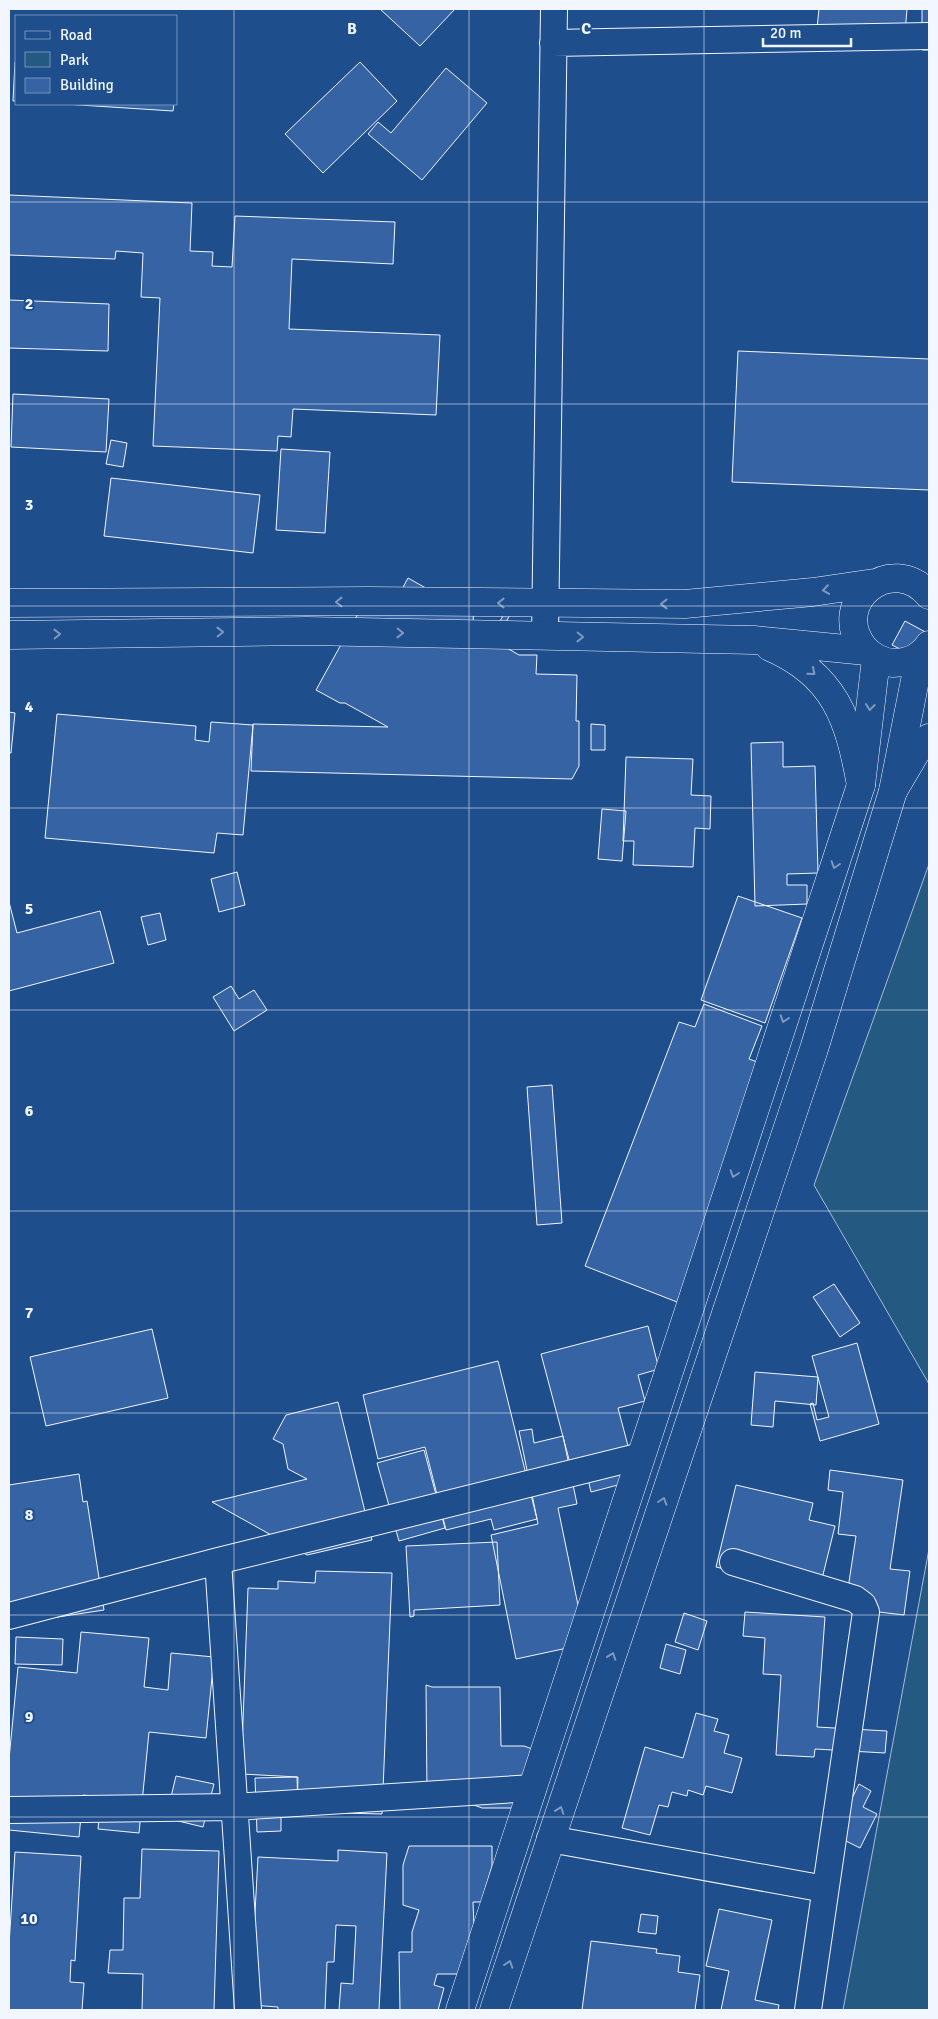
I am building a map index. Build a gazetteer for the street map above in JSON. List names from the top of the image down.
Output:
{
  "legend": ["Road", "Park", "Building"],
  "scale_bar": "20 m",
  "grid": {
    "columns": ["B", "C"],
    "rows": [
      "2",
      "3",
      "4",
      "5",
      "6",
      "7",
      "8",
      "9",
      "10"
    ]
  }
}
